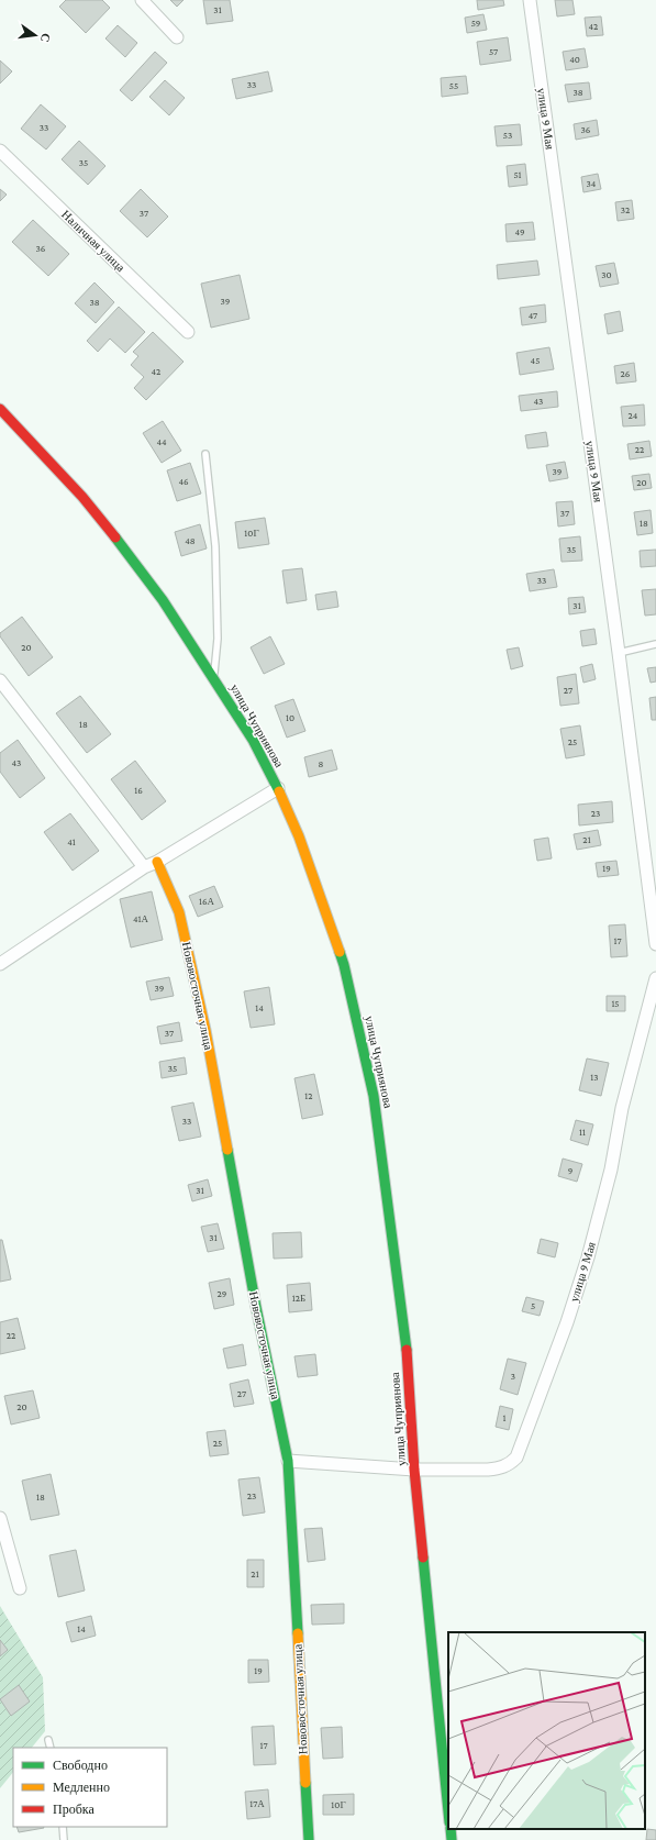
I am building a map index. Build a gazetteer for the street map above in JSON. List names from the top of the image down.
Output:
{
  "streets": {
    "street": [
      "улица 9 Мая",
      "Наличная улица",
      "улица Чуприянова",
      "Нововосточная улица"
    ]
  },
  "crossings": [
    ["улица 9 Мая", "улица Чуприянова"],
    ["улица 9 Мая", "Нововосточная улица"]
  ],
  "house_numbers": [
    "31",
    "59",
    "42",
    "57",
    "40",
    "33",
    "55",
    "38",
    "33",
    "36",
    "53",
    "35",
    "51",
    "34",
    "32",
    "37",
    "49",
    "36",
    "30",
    "39",
    "38",
    "47",
    "45",
    "42",
    "26",
    "43",
    "24",
    "44",
    "22",
    "39",
    "46",
    "20",
    "37",
    "18",
    "10Г",
    "48",
    "35",
    "33",
    "31",
    "20",
    "27",
    "10",
    "18",
    "25",
    "43",
    "8",
    "16",
    "23",
    "21",
    "41",
    "19",
    "16А",
    "41А",
    "17",
    "39",
    "15",
    "14",
    "37",
    "35",
    "13",
    "12",
    "33",
    "11",
    "9",
    "31",
    "31",
    "29",
    "12Б",
    "5",
    "22",
    "3",
    "27",
    "20",
    "1",
    "25",
    "23",
    "18",
    "21",
    "14",
    "19",
    "17",
    "17А",
    "10Г"
  ],
  "legend": ["Свободно", "Медленно", "Пробка"],
  "north": "right"
}
